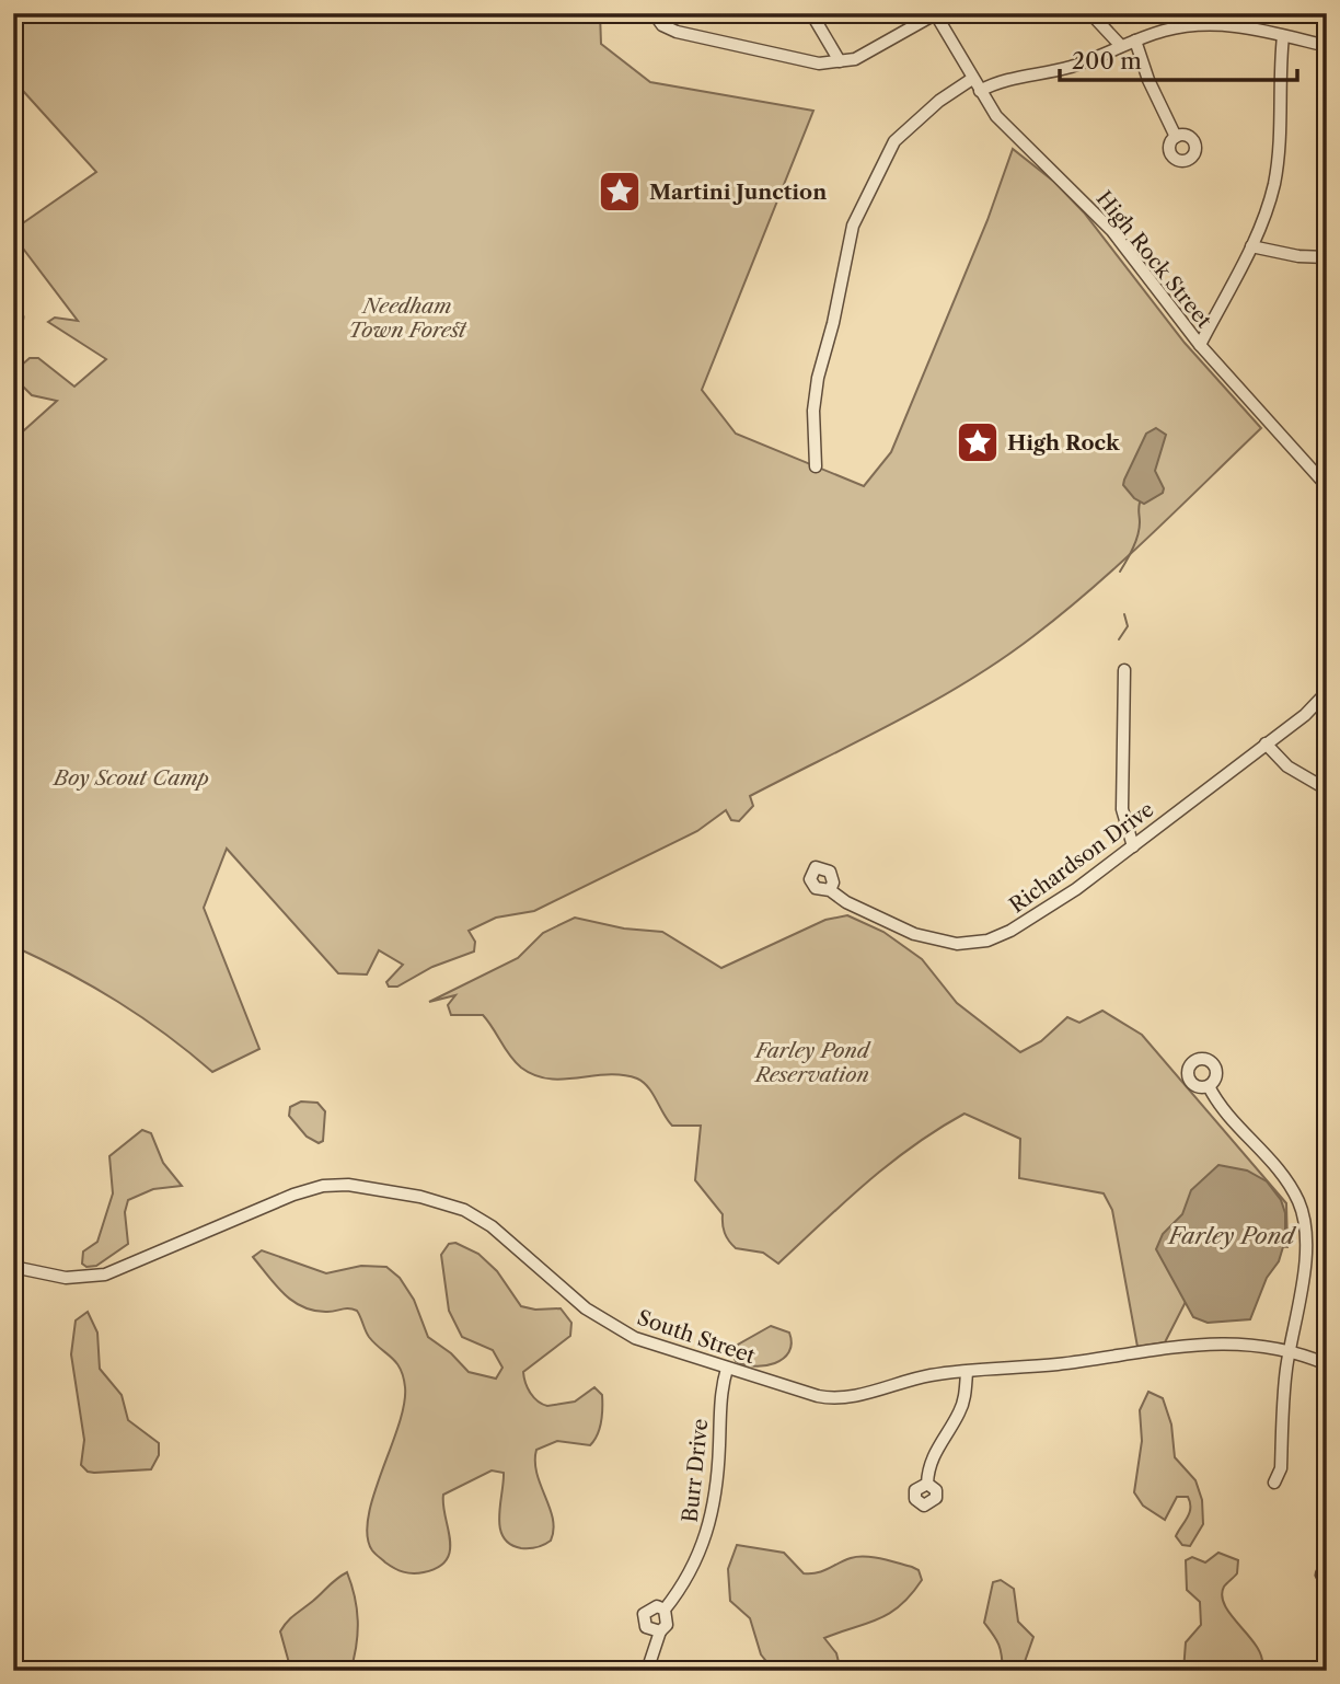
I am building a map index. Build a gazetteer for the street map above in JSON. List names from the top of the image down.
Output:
{
  "streets": {
    "street": [
      "High Rock Street",
      "Richardson Drive",
      "South Street",
      "Burr Drive"
    ]
  },
  "crossings": [
    ["South Street", "Burr Drive"]
  ],
  "water": ["Farley Pond"],
  "parks": ["Needham Town Forest", "Boy Scout Camp", "Farley Pond Reservation"],
  "places": {
    "place": ["Martini Junction", "High Rock"]
  },
  "scale_bar": "200 m"
}
